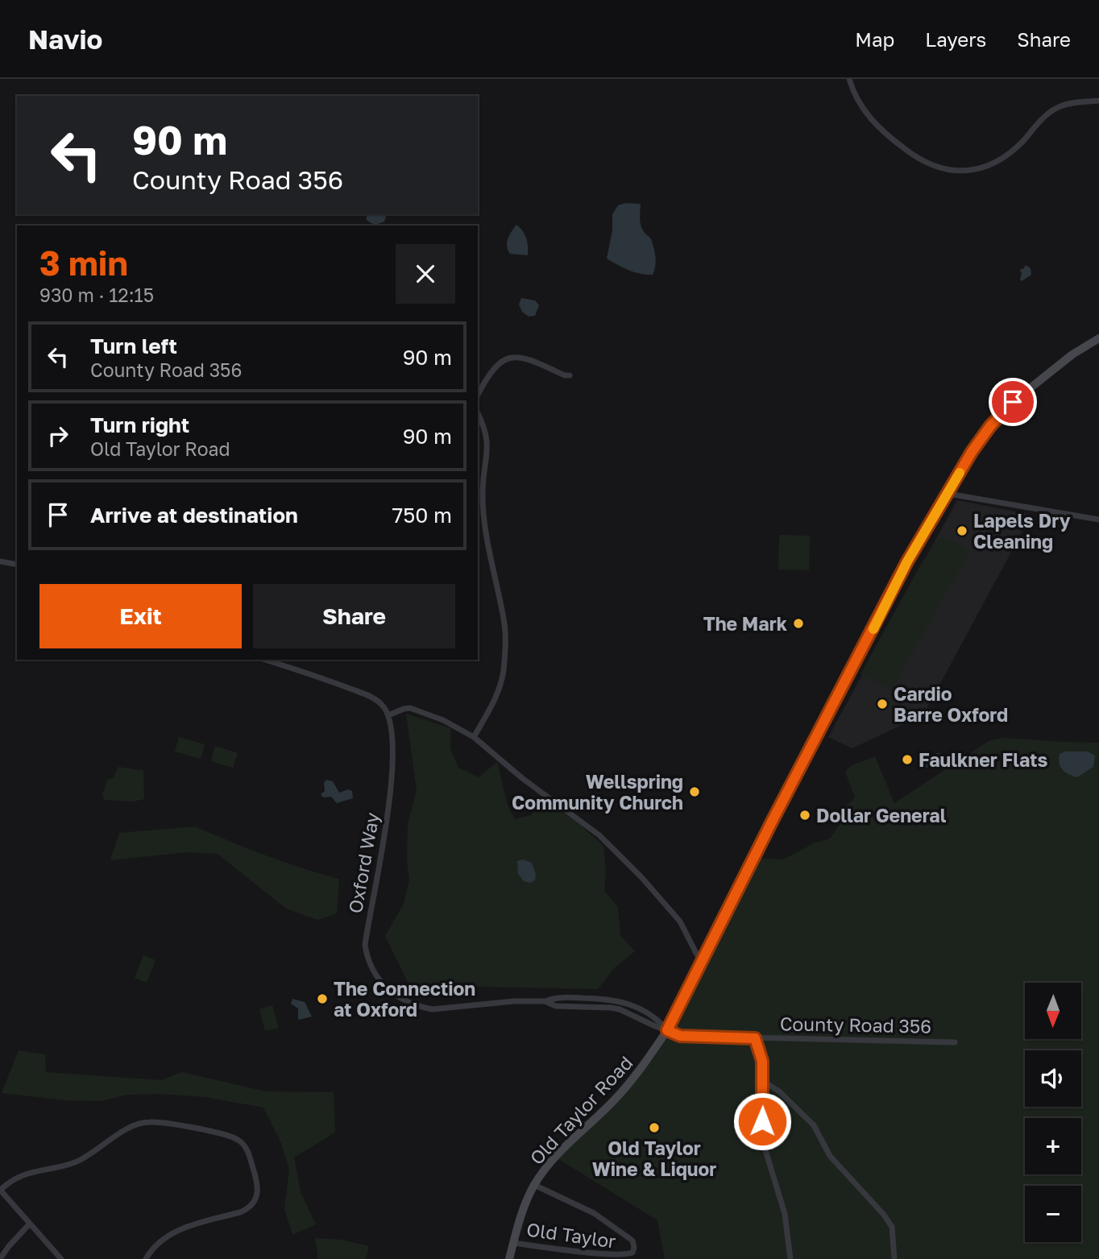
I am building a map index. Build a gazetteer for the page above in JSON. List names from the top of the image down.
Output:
{
  "streets": {
    "street": [
      "Oxford Way",
      "County Road 356",
      "Old Taylor Road",
      "Old Taylor"
    ]
  },
  "crossings": [
    ["Oxford Way", "County Road 356"],
    ["Oxford Way", "Old Taylor Road"],
    ["County Road 356", "Old Taylor Road"],
    ["Old Taylor Road", "Old Taylor"]
  ],
  "places": [
    "Lapels Dry Cleaning",
    "The Mark",
    "Cardio Barre Oxford",
    "Faulkner Flats",
    "Wellspring Community Church",
    "Dollar General",
    "The Connection at Oxford",
    "Old Taylor Wine & Liquor"
  ],
  "north": "bottom",
  "page": {
    "header": "Navio",
    "nav": ["Map", "Layers", "Share"],
    "turn": ["90 m", "County Road 356"],
    "heading": ["3 min", "930 m · 12:15"],
    "list": [
      {
        "name": "Turn left",
        "note": "County Road 356",
        "value": "90 m"
      },
      {
        "name": "Turn right",
        "note": "Old Taylor Road",
        "value": "90 m"
      },
      {
        "name": "Arrive at destination",
        "value": "750 m"
      }
    ],
    "buttons": ["Exit", "Share"],
    "map_buttons": ["+", "−"]
  }
}
